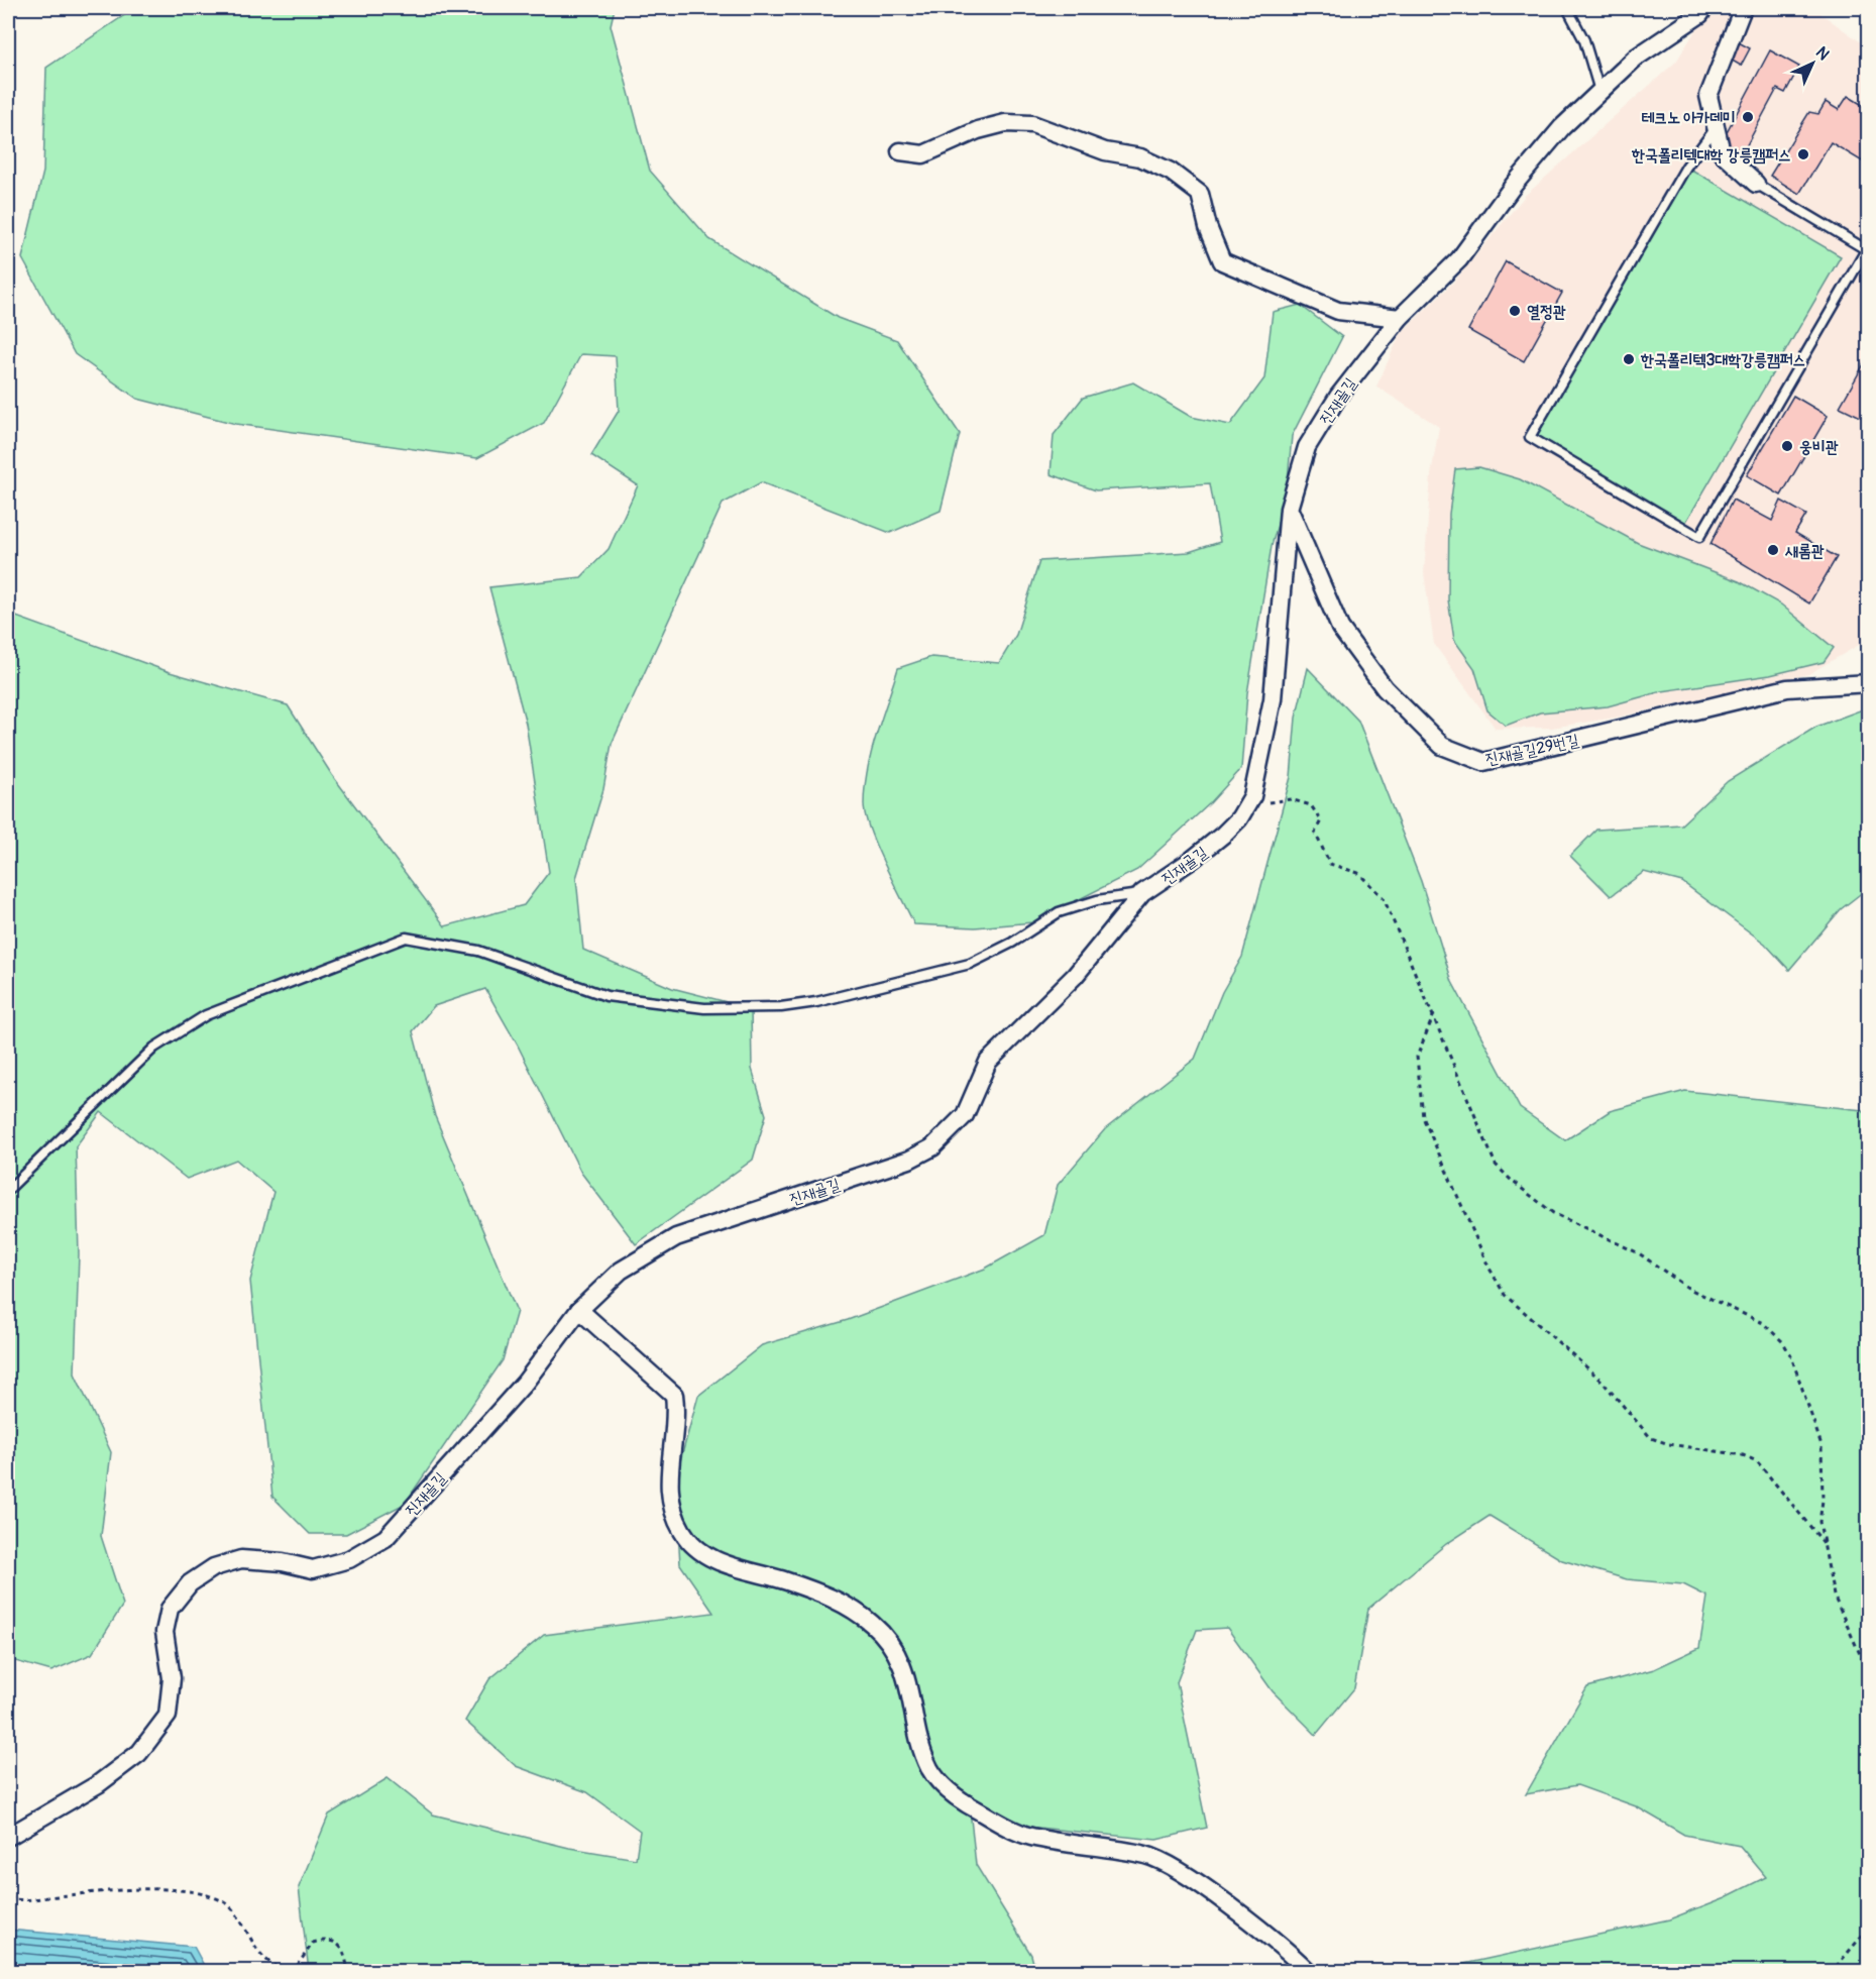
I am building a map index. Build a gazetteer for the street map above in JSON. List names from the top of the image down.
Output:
{
  "streets": {
    "street": ["진재골길", "진재골길29번길"]
  },
  "crossings": [
    ["진재골길", "진재골길29번길"]
  ],
  "places": [
    "테크노 아카데미",
    "한국폴리텍대학 강릉캠퍼스",
    "열정관",
    "한국폴리텍3대학강릉캠퍼스",
    "웅비관",
    "새롬관"
  ],
  "north": "top right"
}
